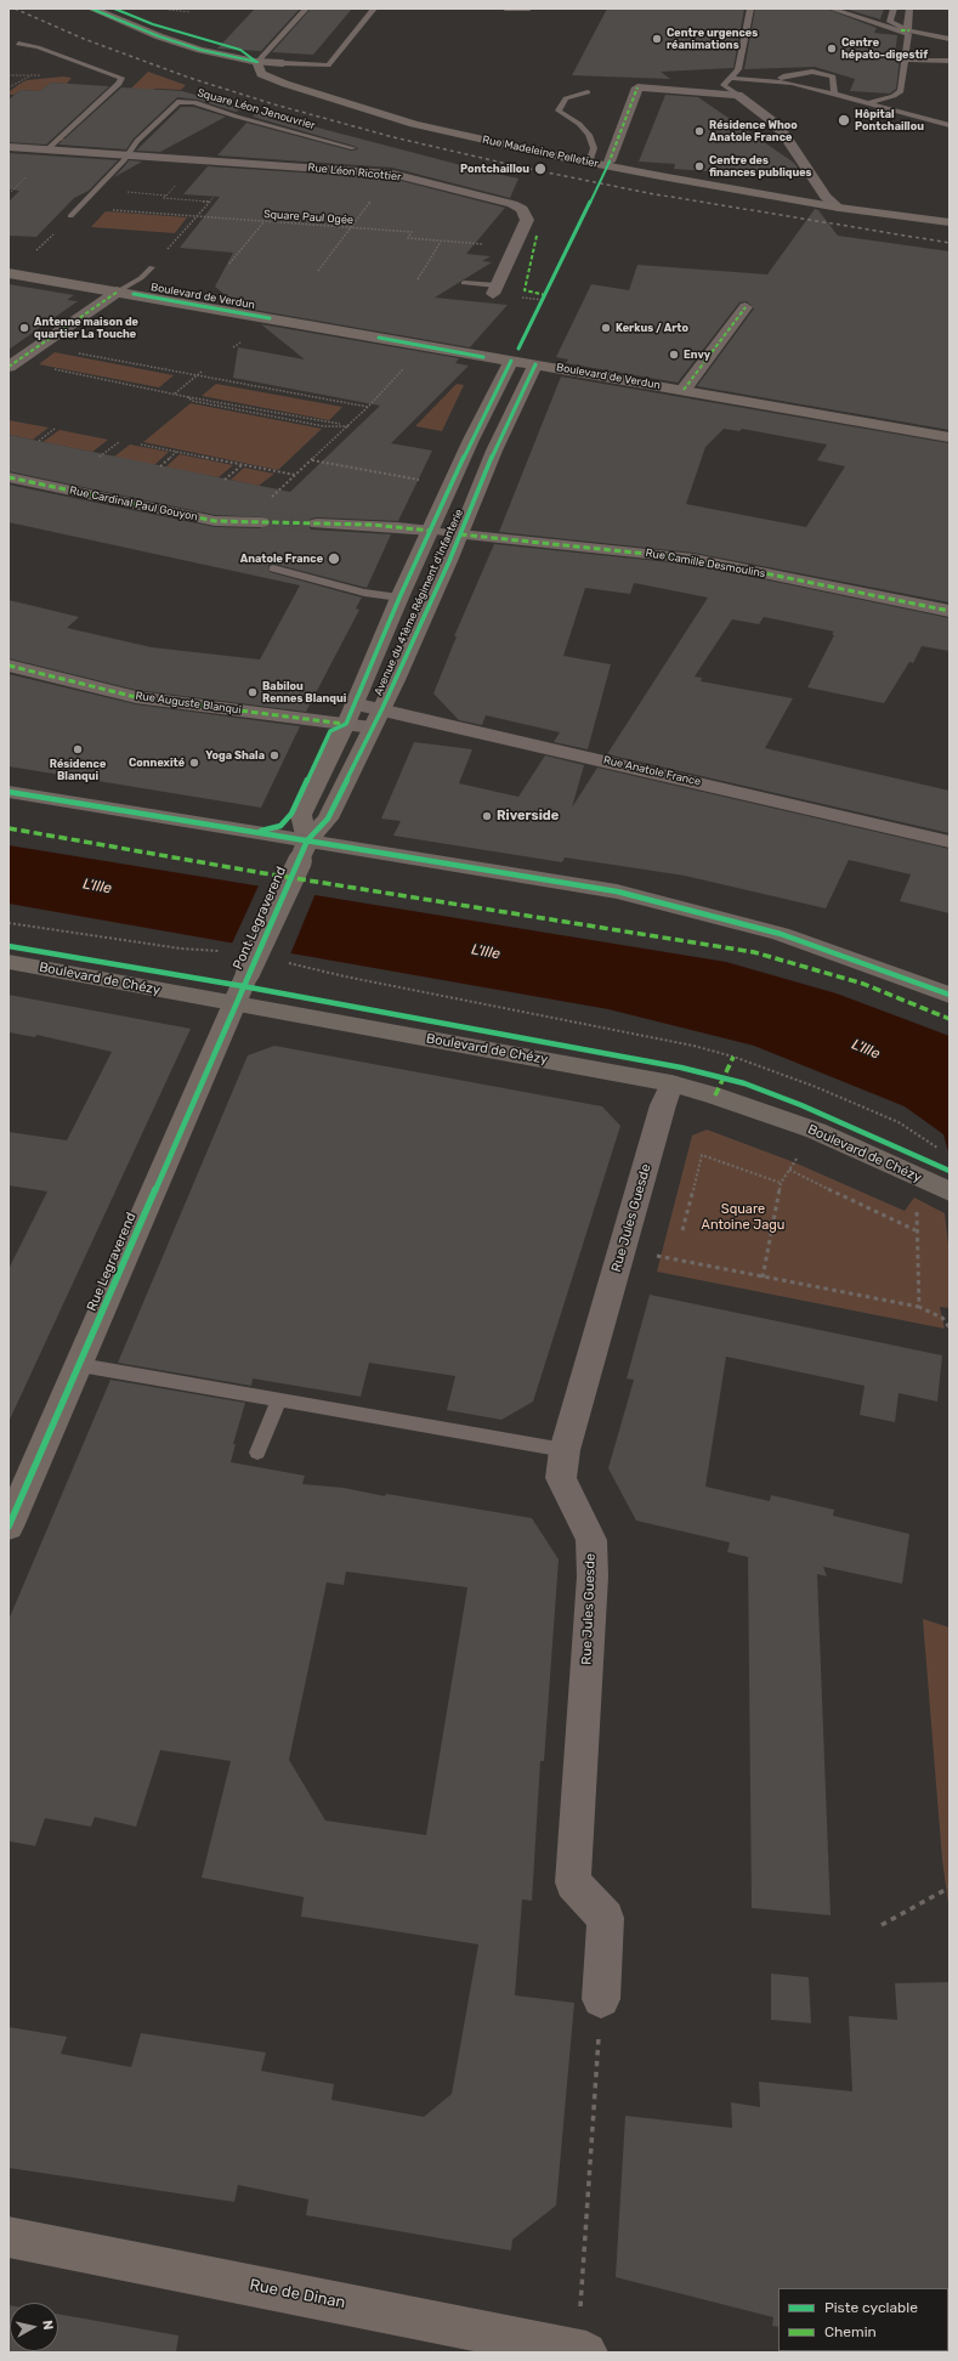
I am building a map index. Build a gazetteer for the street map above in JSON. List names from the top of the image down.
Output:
{
  "streets": {
    "main road": ["Boulevard de Chézy"],
    "street": [
      "Rue Madeleine Pelletier",
      "Rue Léon Ricottier",
      "Boulevard de Verdun",
      "Rue Cardinal Paul Gouyon",
      "Rue Camille Desmoulins",
      "Avenue du 41ème Régiment d'Infanterie",
      "Rue Auguste Blanqui",
      "Rue Anatole France",
      "Pont Legraverend",
      "Rue Jules Guesde",
      "Rue Legraverend",
      "Rue de Dinan"
    ],
    "lane": ["Square Léon Jenouvrier"],
    "path": ["Square Paul Ogée"]
  },
  "crossings": [
    ["Square Léon Jenouvrier", "Rue Léon Ricottier"],
    ["Rue Léon Ricottier", "Square Paul Ogée"],
    ["Boulevard de Verdun", "Avenue du 41ème Régiment d'Infanterie"],
    ["Rue Camille Desmoulins", "Avenue du 41ème Régiment d'Infanterie"],
    ["Avenue du 41ème Régiment d'Infanterie", "Rue Auguste Blanqui"],
    ["Avenue du 41ème Régiment d'Infanterie", "Rue Anatole France"],
    ["Avenue du 41ème Régiment d'Infanterie", "Pont Legraverend"],
    ["Pont Legraverend", "Boulevard de Chézy"],
    ["Pont Legraverend", "Rue Legraverend"],
    ["Boulevard de Chézy", "Rue Jules Guesde"],
    ["Boulevard de Chézy", "Rue Legraverend"]
  ],
  "water": ["L'Ille"],
  "parks": ["Square Antoine Jagu"],
  "places": [
    "Centre urgences réanimations",
    "Centre hépato-digestif",
    "Hôpital Pontchaillou",
    "Résidence Whoo Anatole France",
    "Centre des finances publiques",
    "Pontchaillou",
    "Antenne maison de quartier La Touche",
    "Kerkus / Arto",
    "Envy",
    "Anatole France",
    "Babilou Rennes Blanqui",
    "Résidence Blanqui",
    "Yoga Shala",
    "Connexité",
    "Riverside"
  ],
  "legend": ["Piste cyclable", "Chemin"],
  "north": "right"
}
